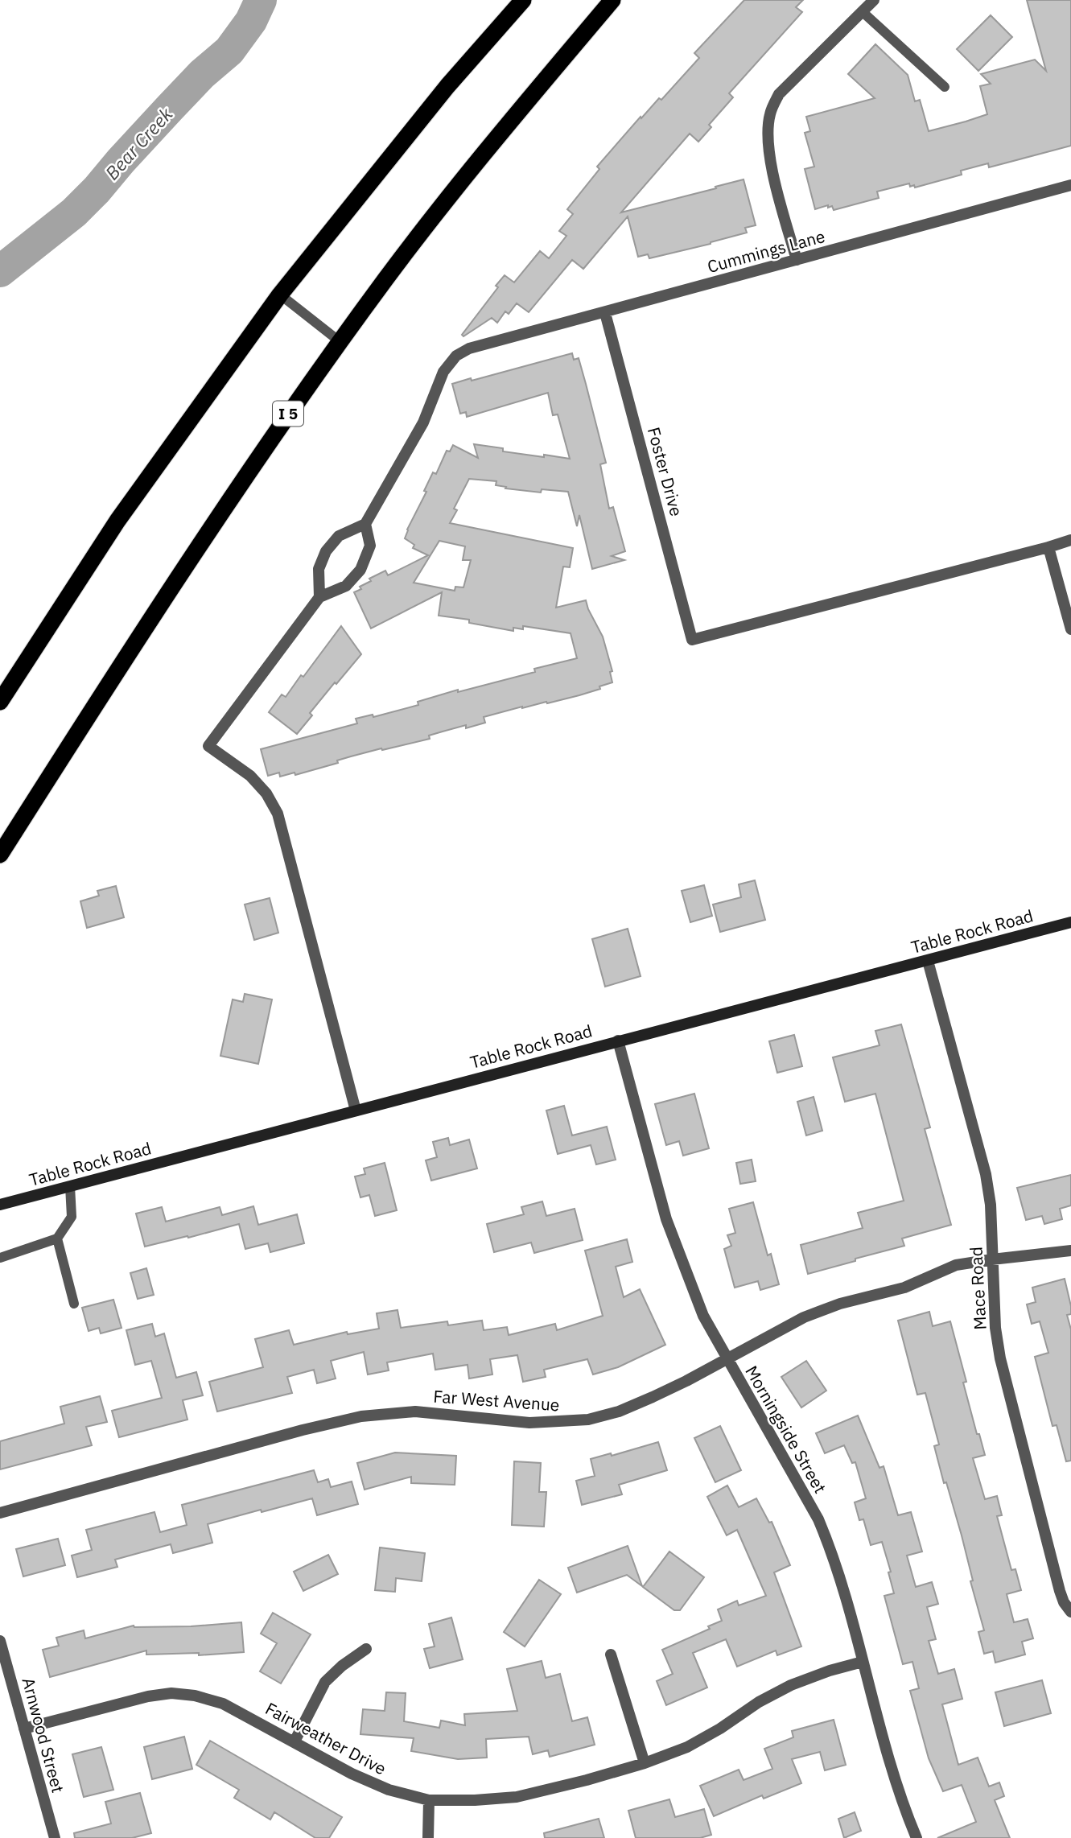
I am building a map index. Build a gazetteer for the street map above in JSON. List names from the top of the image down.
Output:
{
  "streets": {
    "highway": ["I 5"],
    "main road": ["Table Rock Road"],
    "street": [
      "Cummings Lane",
      "Foster Drive",
      "Mace Road",
      "Far West Avenue",
      "Morningside Street",
      "Arnwood Street",
      "Fairweather Drive"
    ]
  },
  "crossings": [
    ["Cummings Lane", "Foster Drive"],
    ["Table Rock Road", "Mace Road"],
    ["Table Rock Road", "Morningside Street"],
    ["Mace Road", "Far West Avenue"],
    ["Far West Avenue", "Morningside Street"],
    ["Morningside Street", "Fairweather Drive"],
    ["Arnwood Street", "Fairweather Drive"]
  ],
  "water": ["Bear Creek"]
}
